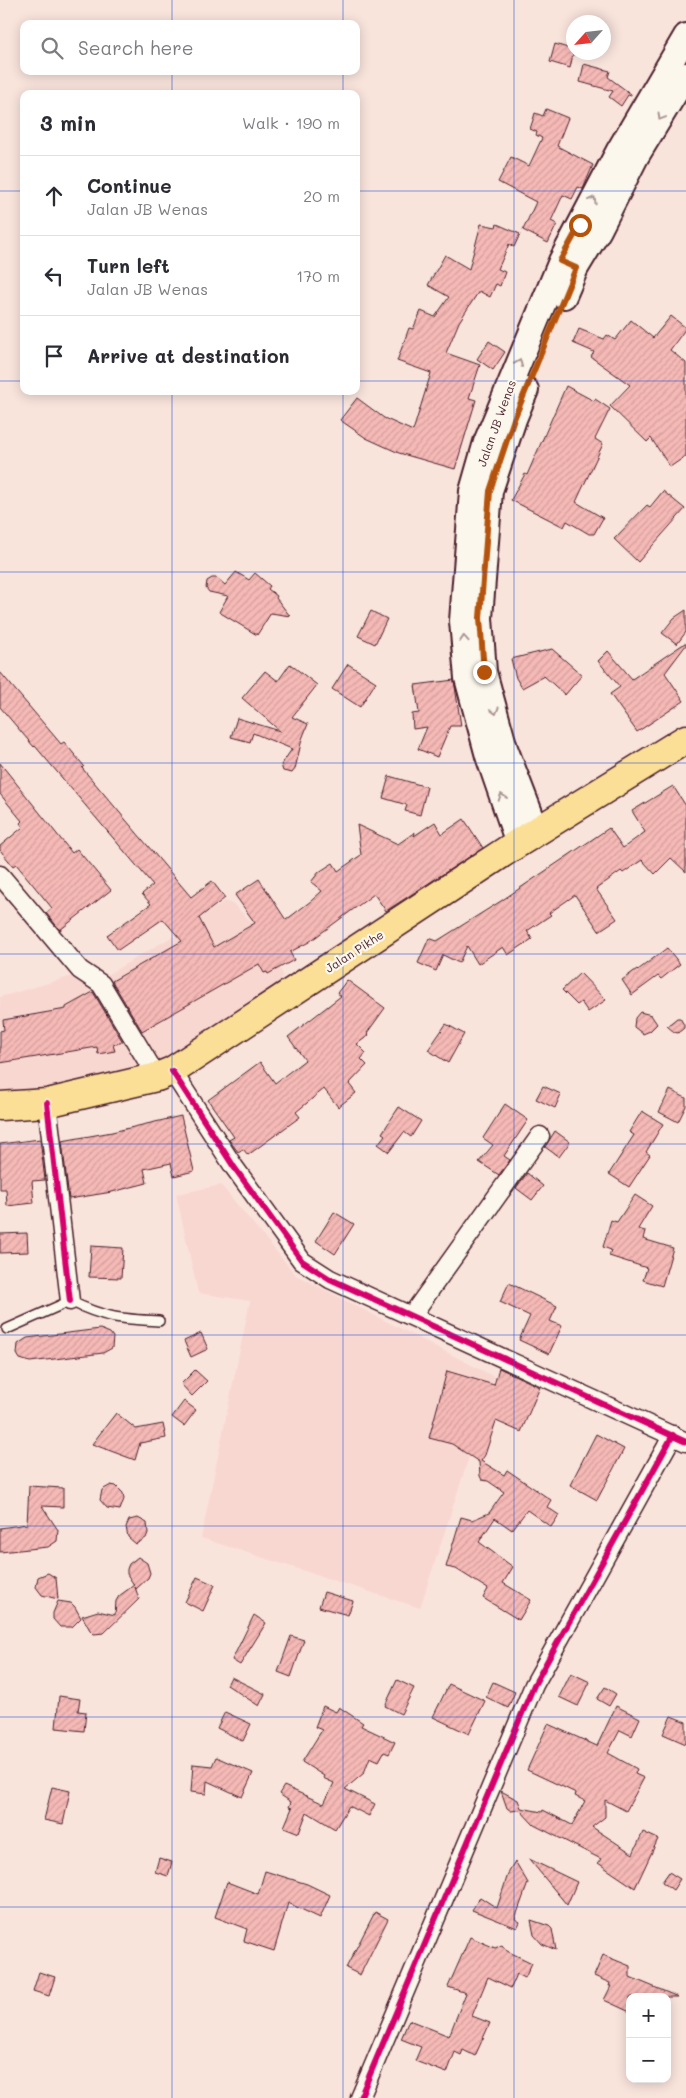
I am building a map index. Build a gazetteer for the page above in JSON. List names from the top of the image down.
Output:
{
  "streets": {
    "highway": ["Jalan Pikhe"],
    "main road": ["Jalan JB Wenas"]
  },
  "crossings": [
    ["Jalan JB Wenas", "Jalan Pikhe"]
  ],
  "north": "bottom left",
  "page": {
    "search": "Search here",
    "heading": ["3 min", "Walk · 190 m"],
    "list": [
      ["Continue", "Jalan JB Wenas", "20 m"],
      ["Turn left", "Jalan JB Wenas", "170 m"],
      "Arrive at destination"
    ],
    "map_buttons": ["+", "−"]
  }
}
